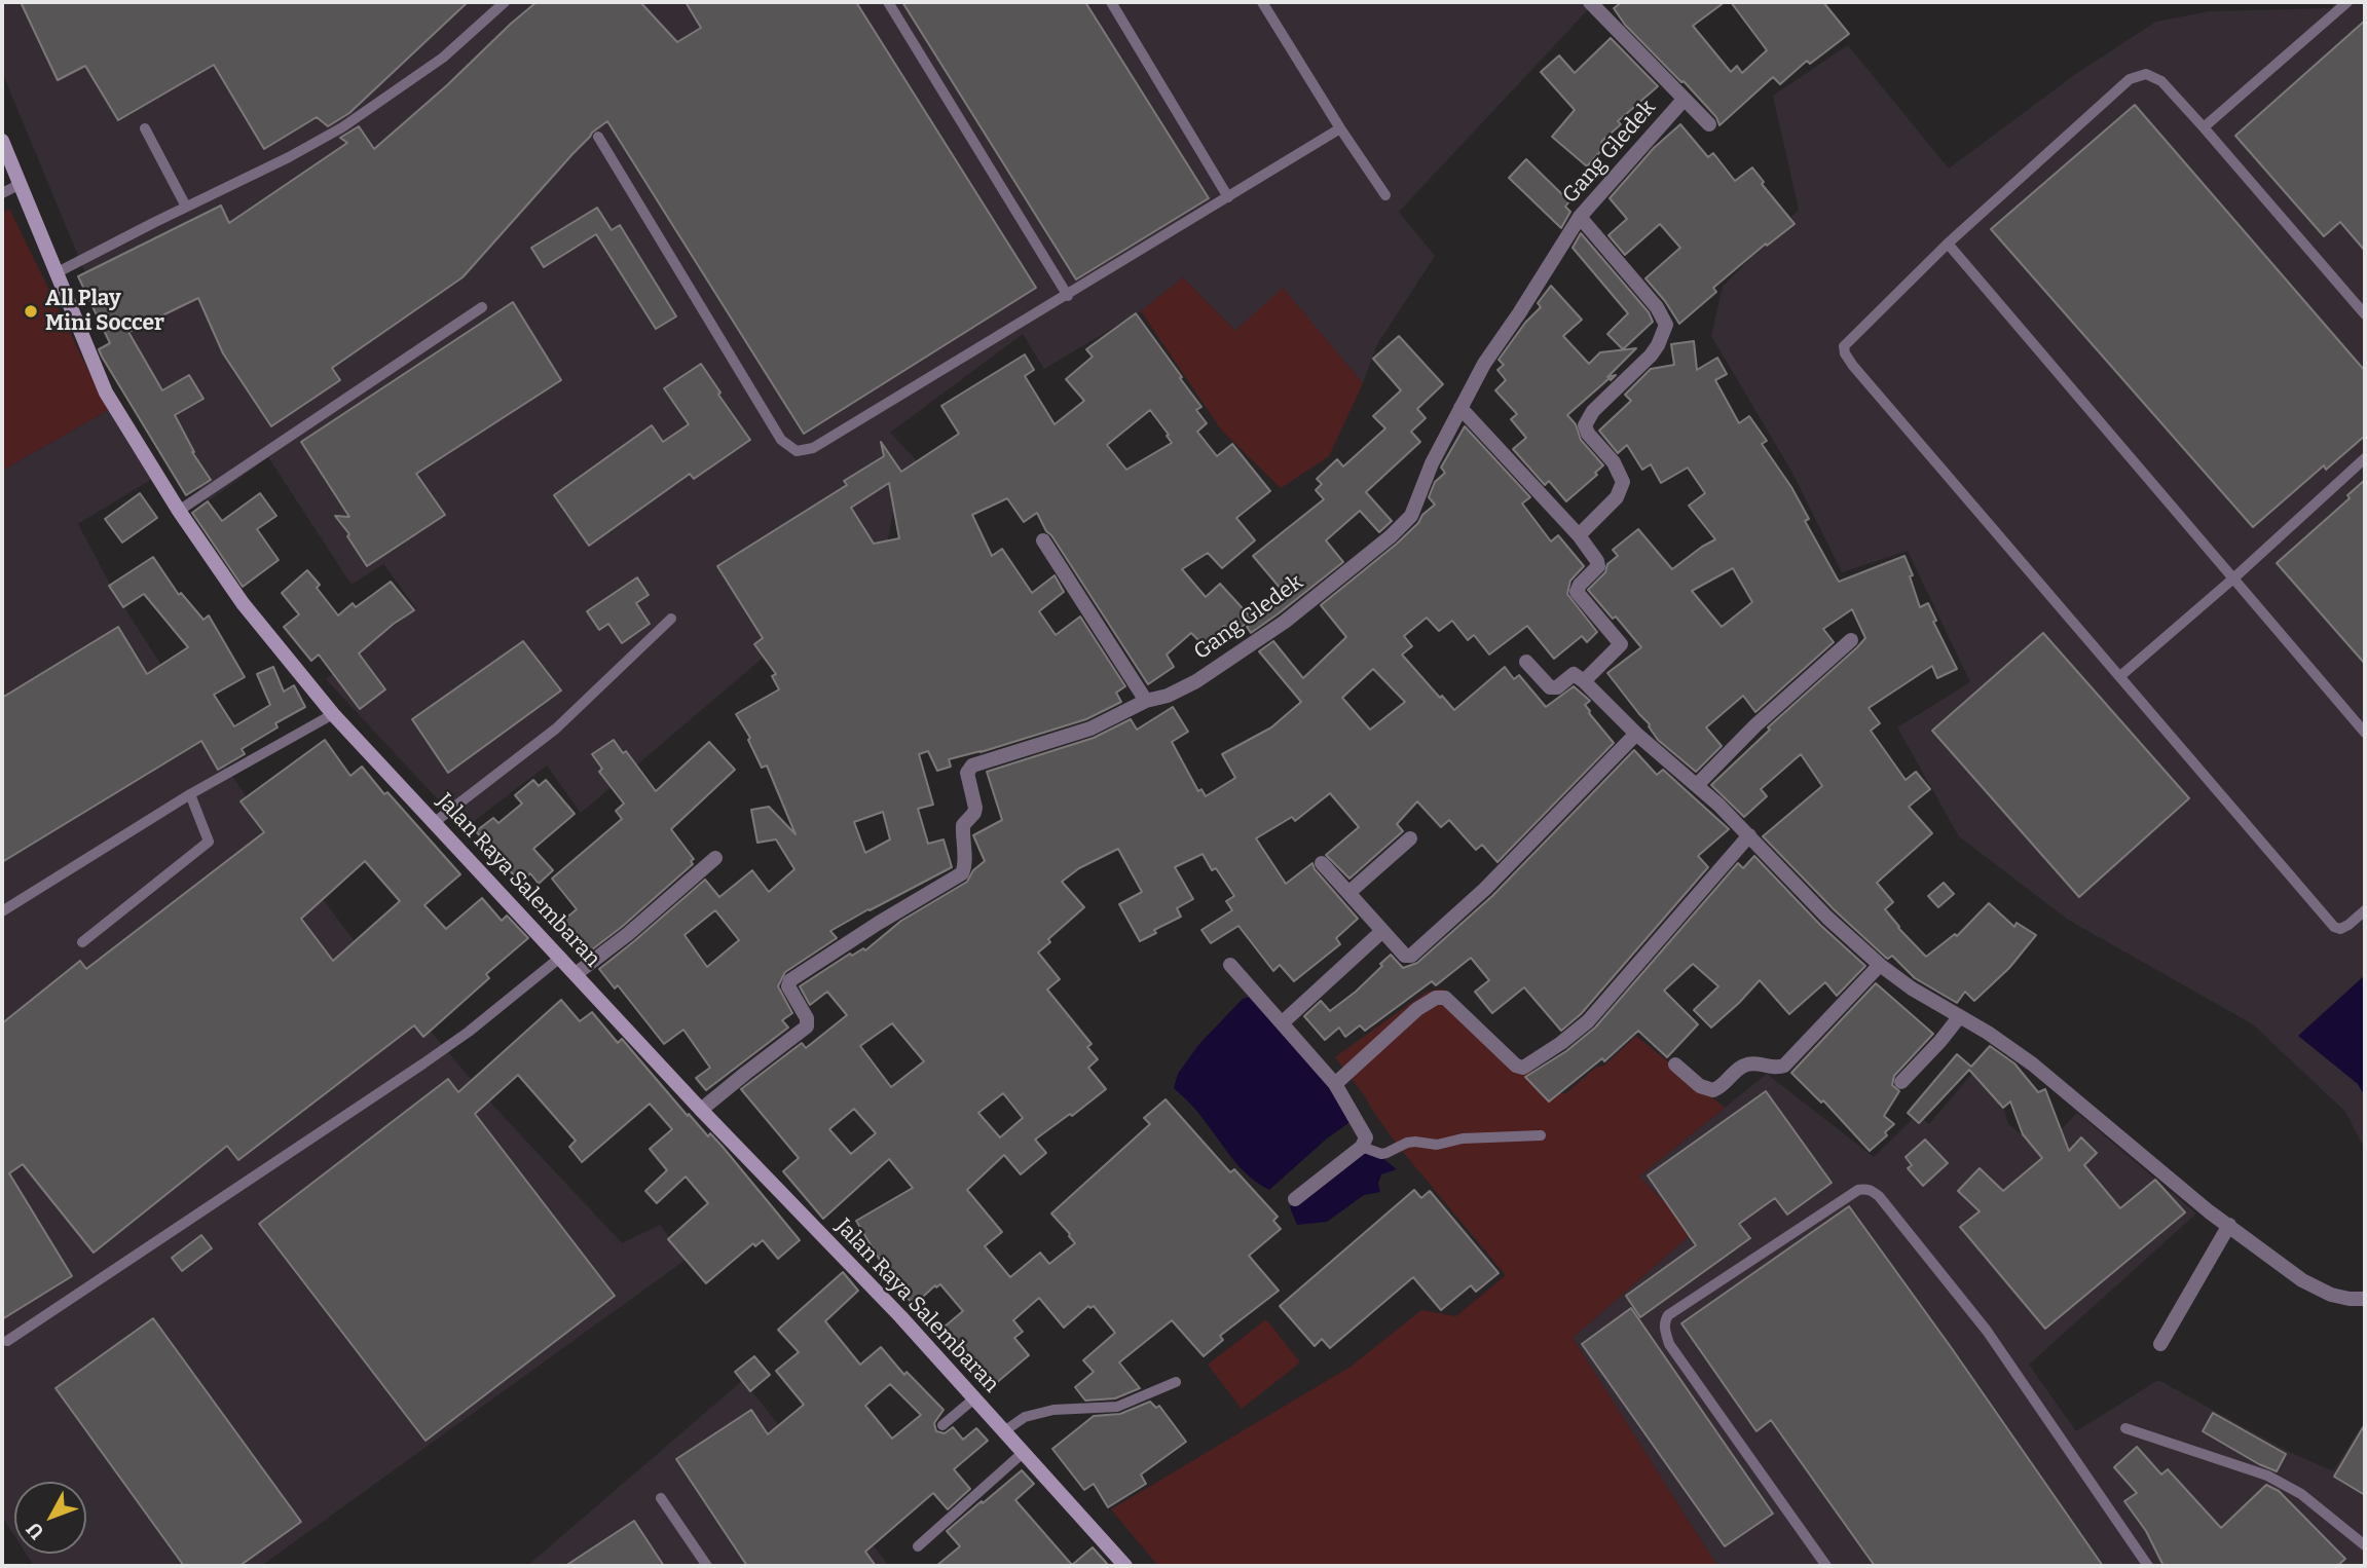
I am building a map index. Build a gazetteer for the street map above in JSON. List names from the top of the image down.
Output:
{
  "streets": {
    "main road": ["Jalan Raya Salembaran"],
    "street": ["Gang Gledek"]
  },
  "crossings": [
    ["Gang Gledek", "Jalan Raya Salembaran"]
  ],
  "places": ["All Play Mini Soccer"],
  "north": "bottom left"
}
